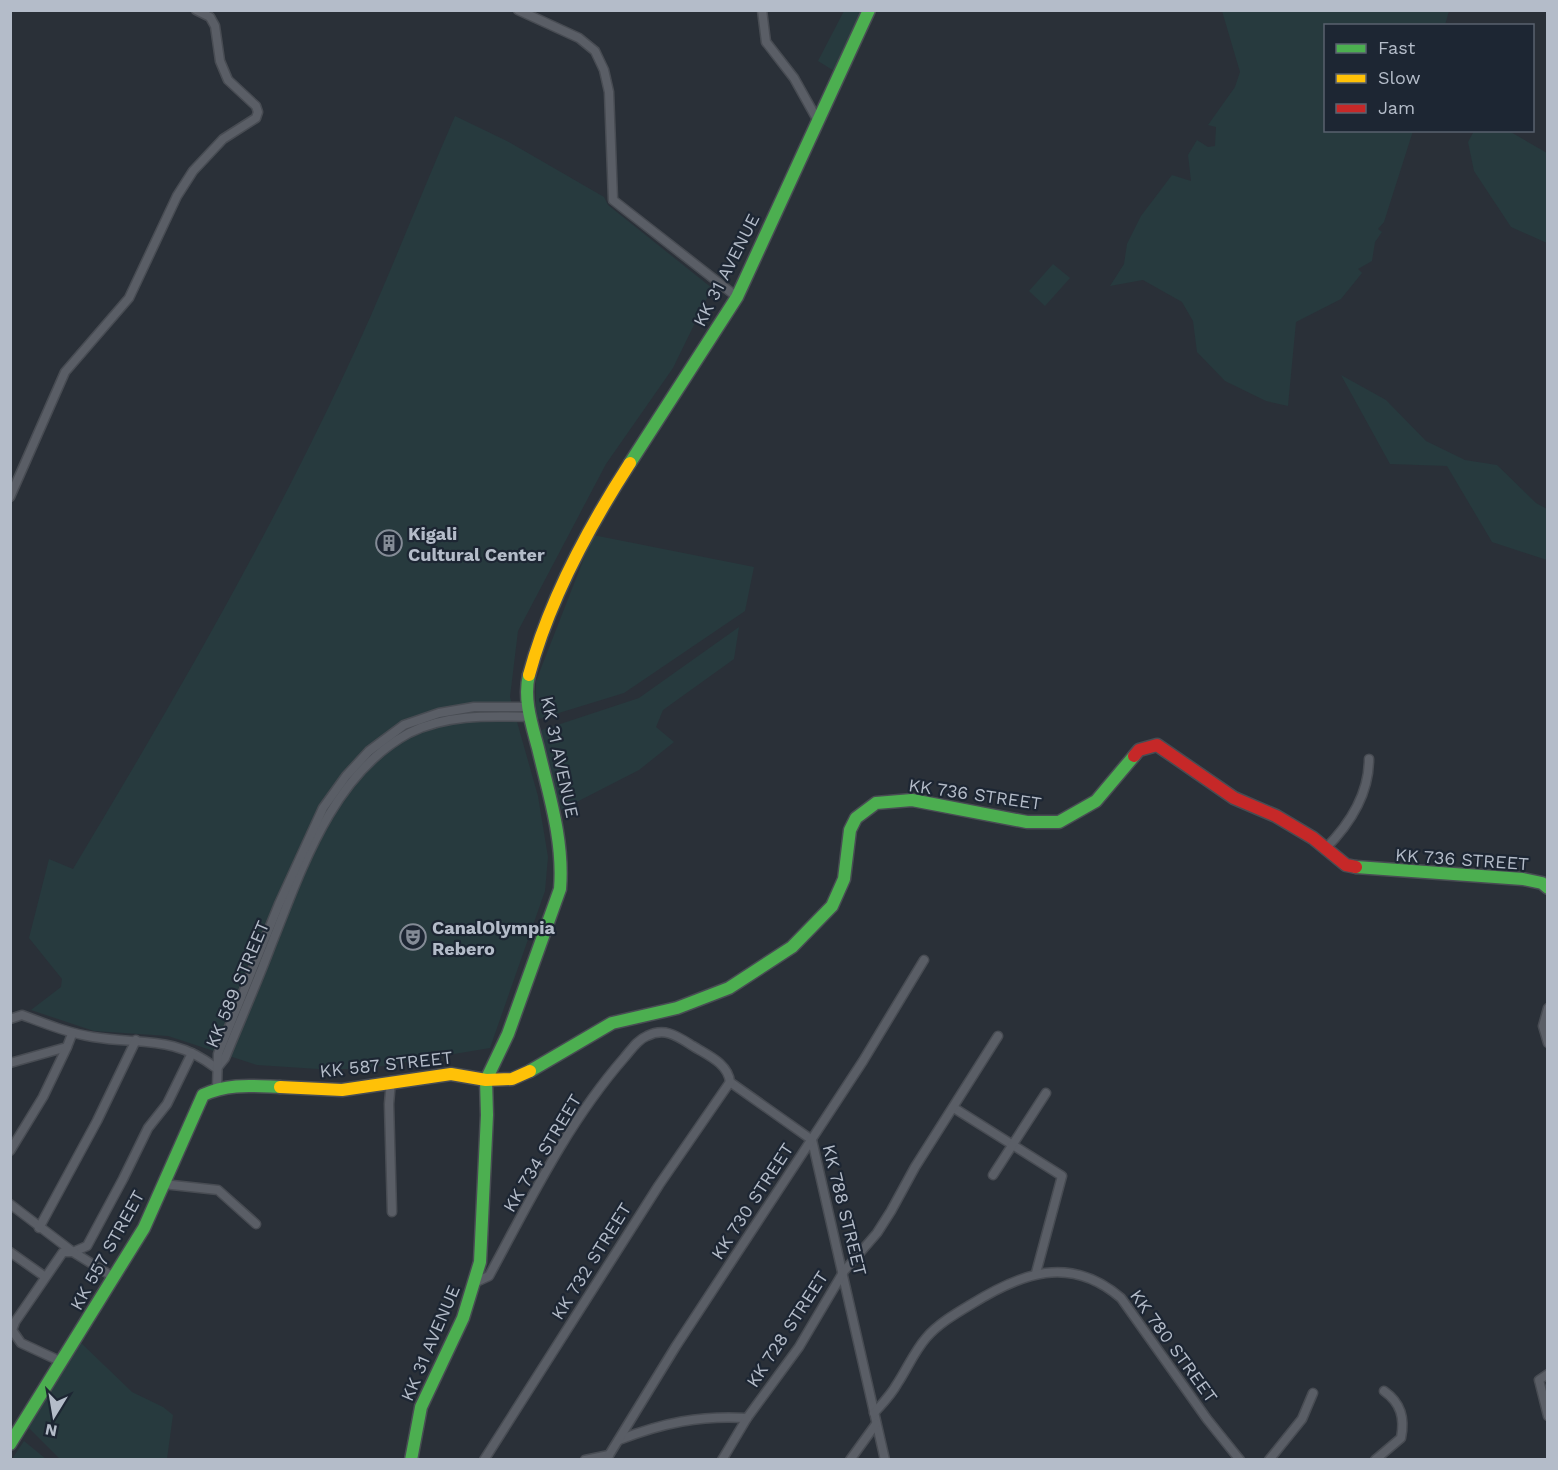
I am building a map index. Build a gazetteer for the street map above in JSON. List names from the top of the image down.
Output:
{
  "streets": {
    "street": [
      "KK 31 AVENUE",
      "KK 736 STREET",
      "KK 589 STREET",
      "KK 587 STREET",
      "KK 734 STREET",
      "KK 730 STREET",
      "KK 788 STREET",
      "KK 557 STREET",
      "KK 732 STREET",
      "KK 728 STREET",
      "KK 780 STREET"
    ]
  },
  "crossings": [
    ["KK 31 AVENUE", "KK 736 STREET"],
    ["KK 31 AVENUE", "KK 589 STREET"],
    ["KK 31 AVENUE", "KK 587 STREET"],
    ["KK 31 AVENUE", "KK 734 STREET"],
    ["KK 736 STREET", "KK 587 STREET"],
    ["KK 587 STREET", "KK 557 STREET"],
    ["KK 734 STREET", "KK 788 STREET"],
    ["KK 730 STREET", "KK 788 STREET"],
    ["KK 788 STREET", "KK 732 STREET"],
    ["KK 788 STREET", "KK 728 STREET"],
    ["KK 788 STREET", "KK 780 STREET"]
  ],
  "places": {
    "building": ["Kigali Cultural Center"],
    "theatre": ["CanalOlympia Rebero"]
  },
  "legend": ["Fast", "Slow", "Jam"],
  "north": "bottom"
}
